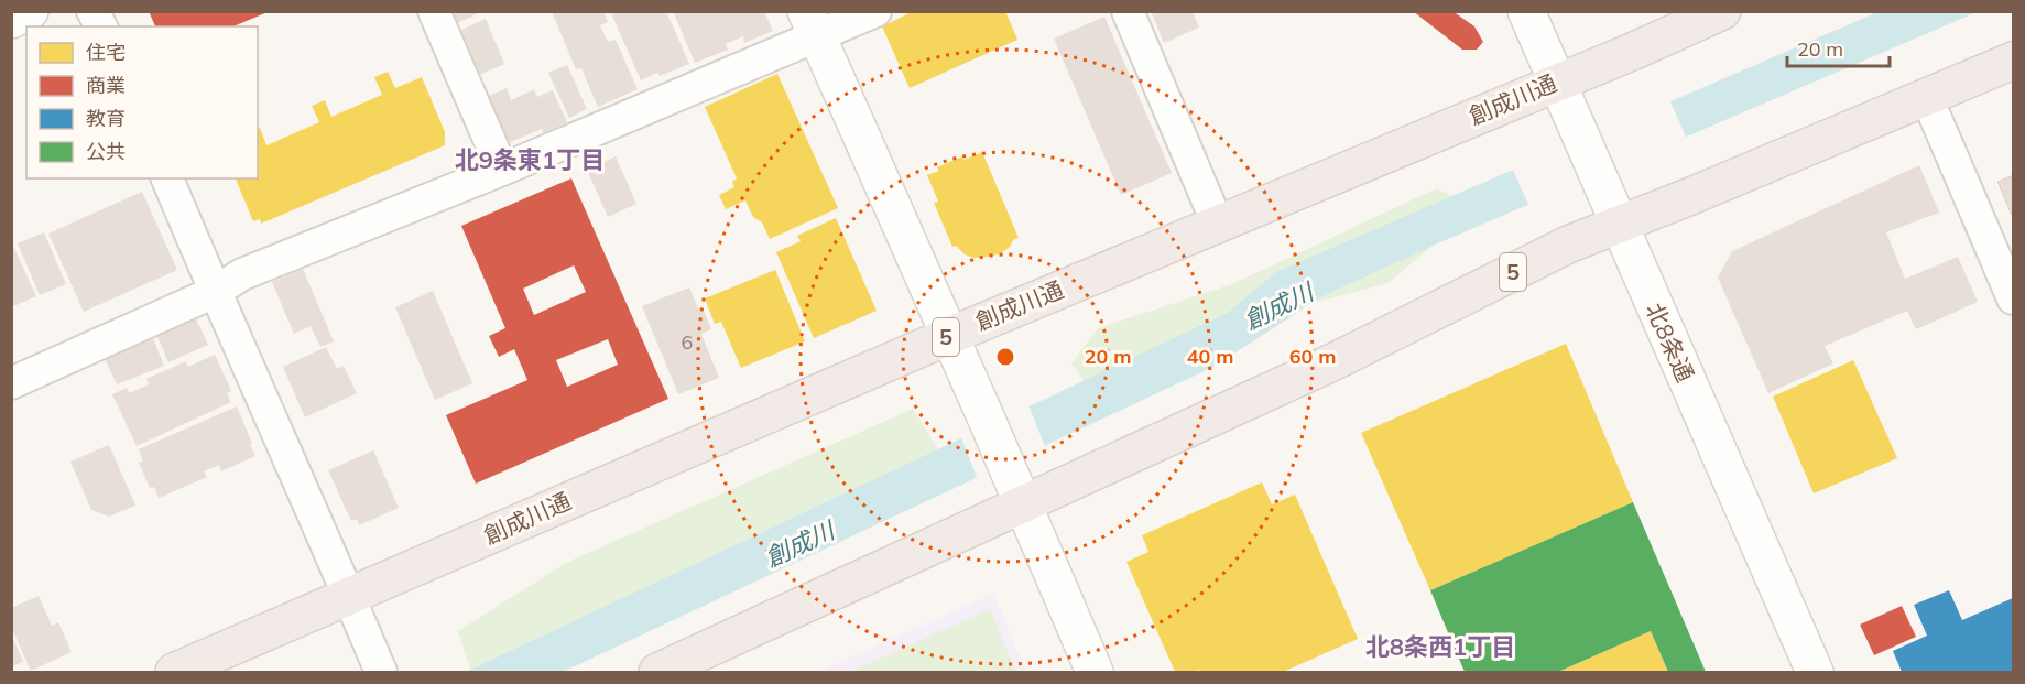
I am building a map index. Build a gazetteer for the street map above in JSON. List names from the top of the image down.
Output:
{
  "streets": {
    "highway": ["創成川通", "5"],
    "street": ["北8条通"]
  },
  "crossings": [
    ["創成川通", "北8条通"],
    ["5", "北8条通"]
  ],
  "districts": ["北9条東1丁目", "北8条西1丁目"],
  "water": ["創成川"],
  "house_numbers": ["6"],
  "legend": [
    "住宅",
    "商業",
    "教育",
    "公共"
  ],
  "scale_bar": "20 m",
  "rings": ["20 m", "40 m", "60 m"]
}
